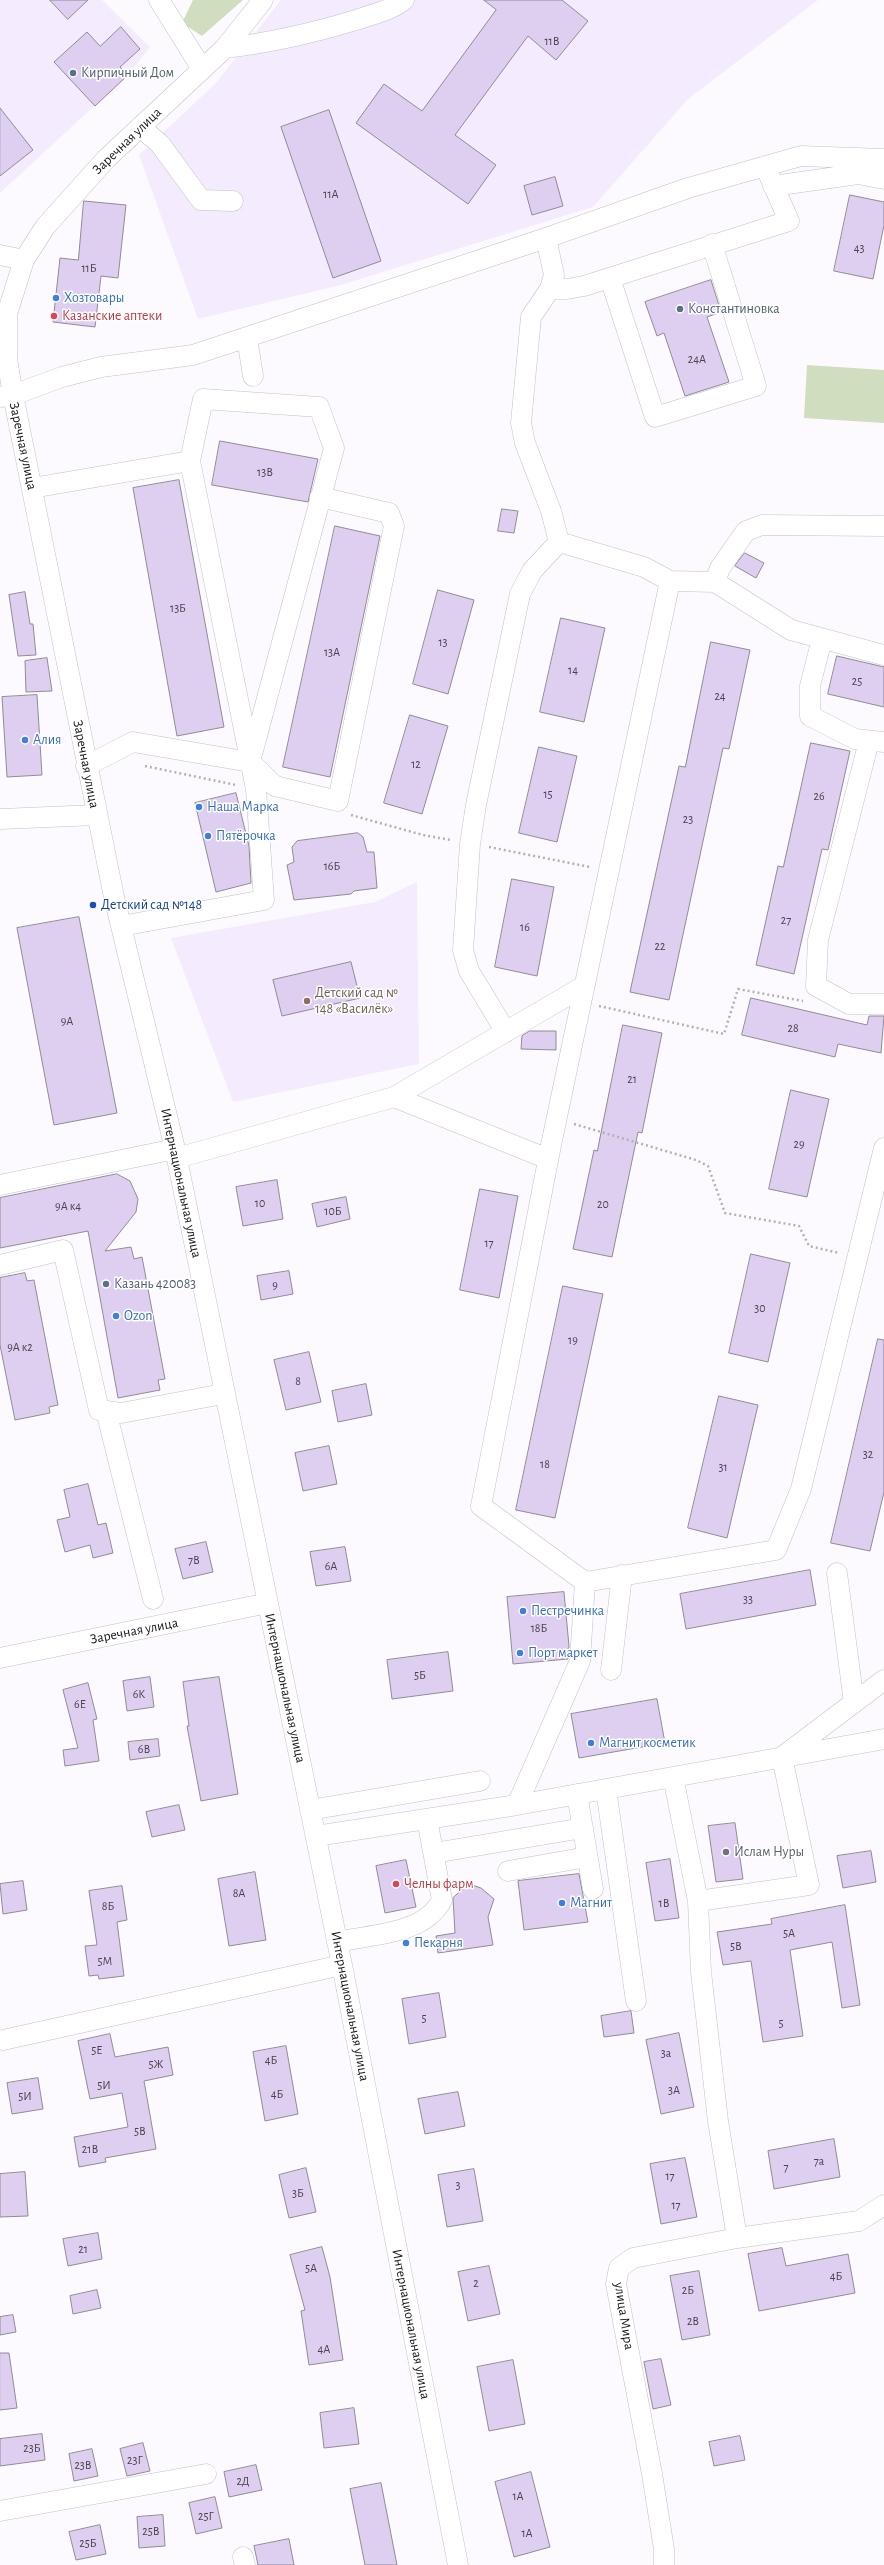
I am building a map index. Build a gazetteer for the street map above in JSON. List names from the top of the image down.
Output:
{
  "streets": {
    "street": ["Заречная улица", "Интернациональная улица", "улица Мира"]
  },
  "crossings": [
    ["Заречная улица", "Интернациональная улица"]
  ],
  "places": [
    "Кирпичный Дом",
    "Хозтовары",
    "Константиновка",
    "Казанские аптеки",
    "Алия",
    "Наша Марка",
    "Пятёрочка",
    "Детский сад №148",
    "Детский сад № 148 «Василёк»",
    "Казань 420083",
    "Ozon",
    "Пестречинка",
    "Порт маркет",
    "Магнит косметик",
    "Ислам Нуры",
    "Челны фарм",
    "Магнит",
    "Пекарня"
  ],
  "house_numbers": [
    "11В",
    "11А",
    "43",
    "11Б",
    "24А",
    "13В",
    "13Б",
    "13",
    "13А",
    "14",
    "25",
    "24",
    "12",
    "15",
    "26",
    "23",
    "16Б",
    "27",
    "16",
    "22",
    "9А",
    "28",
    "21",
    "29",
    "10",
    "20",
    "9А к4",
    "10Б",
    "17",
    "9",
    "30",
    "19",
    "9А к2",
    "8",
    "32",
    "18",
    "31",
    "7В",
    "6А",
    "33",
    "18Б",
    "5Б",
    "6К",
    "6Е",
    "6В",
    "8А",
    "1В",
    "8Б",
    "5А",
    "5В",
    "5М",
    "5",
    "5",
    "5Е",
    "3а",
    "4Б",
    "5Ж",
    "5И",
    "3А",
    "4Б",
    "5И",
    "5В",
    "21В",
    "7а",
    "7",
    "17",
    "3",
    "3Б",
    "17",
    "21",
    "5А",
    "4Б",
    "2",
    "2Б",
    "2В",
    "4А",
    "23Б",
    "23Г",
    "23В",
    "2Д",
    "1А",
    "25Г",
    "25В",
    "1А",
    "25Б"
  ]
}
